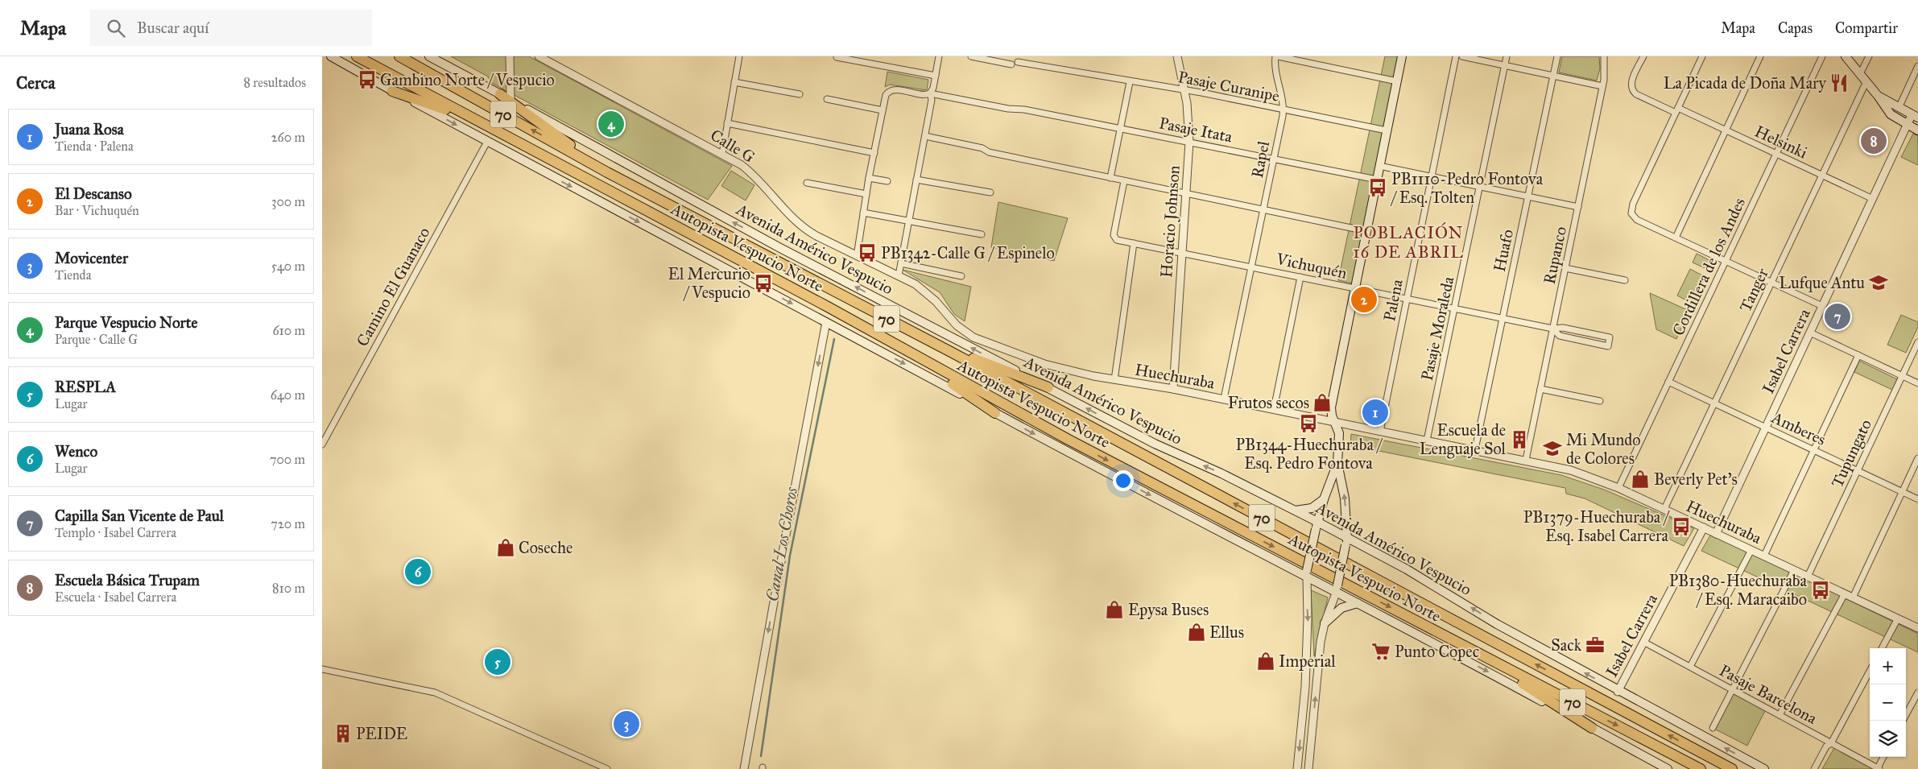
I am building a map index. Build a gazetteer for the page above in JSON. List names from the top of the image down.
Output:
{
  "streets": {
    "highway": ["70", "Autopista Vespucio Norte"],
    "main road": ["Avenida Américo Vespucio"],
    "street": [
      "Pasaje Curanipe",
      "Pasaje Itata",
      "Helsinki",
      "Calle G",
      "Rapel",
      "Horacio Johnson",
      "Huafo",
      "Rupanco",
      "Vichuquén",
      "Cordillera de los Andes",
      "Camino El Guanaco",
      "Tanger",
      "Palena",
      "Pasaje Moraleda",
      "Isabel Carrera",
      "Huechuraba",
      "Amberes",
      "Tupungato",
      "Pasaje Barcelona"
    ]
  },
  "crossings": [
    ["Pasaje Curanipe", "Rapel"],
    ["Pasaje Curanipe", "Horacio Johnson"],
    ["Pasaje Itata", "Calle G"],
    ["Pasaje Itata", "Rapel"],
    ["Pasaje Itata", "Horacio Johnson"],
    ["Helsinki", "Cordillera de los Andes"],
    ["Helsinki", "Tanger"],
    ["Helsinki", "Isabel Carrera"],
    ["Calle G", "Huechuraba"],
    ["Rapel", "Vichuquén"],
    ["Rapel", "Huechuraba"],
    ["Horacio Johnson", "Vichuquén"],
    ["Horacio Johnson", "Huechuraba"],
    ["Avenida Américo Vespucio", "Isabel Carrera"],
    ["Huafo", "Vichuquén"],
    ["Huafo", "Huechuraba"],
    ["Rupanco", "Vichuquén"],
    ["Rupanco", "Huechuraba"],
    ["Vichuquén", "Palena"],
    ["Vichuquén", "Pasaje Moraleda"],
    ["Cordillera de los Andes", "Huechuraba"],
    ["Cordillera de los Andes", "Amberes"],
    ["Tanger", "Huechuraba"],
    ["Tanger", "Amberes"],
    ["Palena", "Huechuraba"],
    ["Pasaje Moraleda", "Huechuraba"],
    ["Isabel Carrera", "Huechuraba"],
    ["Isabel Carrera", "Amberes"],
    ["Isabel Carrera", "Pasaje Barcelona"],
    ["Huechuraba", "Tupungato"],
    ["Amberes", "Tupungato"]
  ],
  "districts": ["POBLACIÓN 16 DE ABRIL"],
  "water": ["Canal Los Choros"],
  "places": {
    "bus stop": [
      "Gambino Norte / Vespucio",
      "PB1110-Pedro Fontova / Esq. Tolten",
      "PB1342-Calle G / Espinelo",
      "El Mercurio / Vespucio",
      "PB1344-Huechuraba / Esq. Pedro Fontova",
      "PB1379-Huechuraba / Esq. Isabel Carrera",
      "PB1380-Huechuraba / Esq. Maracaibo"
    ],
    "restaurant": ["La Picada de Doña Mary"],
    "school or university": ["Lufque Antu", "Mi Mundo de Colores"],
    "shop": [
      "Frutos secos",
      "Beverly Pet's",
      "Coseche",
      "Epysa Buses",
      "Ellus",
      "Imperial"
    ],
    "building": ["Escuela de Lenguaje Sol", "PEIDE"],
    "office": ["Sack"],
    "supermarket": ["Punto Copec"]
  },
  "page": {
    "header": "Mapa",
    "search": "Buscar aquí",
    "nav": ["Mapa", "Capas", "Compartir"],
    "heading": ["Cerca", "8 resultados"],
    "list": [
      {
        "mark": "1",
        "name": "Juana Rosa",
        "note": "Tienda · Palena",
        "value": "260 m"
      },
      {
        "mark": "2",
        "name": "El Descanso",
        "note": "Bar · Vichuquén",
        "value": "300 m"
      },
      {
        "mark": "3",
        "name": "Movicenter",
        "note": "Tienda",
        "value": "540 m"
      },
      {
        "mark": "4",
        "name": "Parque Vespucio Norte",
        "note": "Parque · Calle G",
        "value": "610 m"
      },
      {
        "mark": "5",
        "name": "RESPLA",
        "note": "Lugar",
        "value": "640 m"
      },
      {
        "mark": "6",
        "name": "Wenco",
        "note": "Lugar",
        "value": "700 m"
      },
      {
        "mark": "7",
        "name": "Capilla San Vicente de Paul",
        "note": "Templo · Isabel Carrera",
        "value": "720 m"
      },
      {
        "mark": "8",
        "name": "Escuela Básica Trupam",
        "note": "Escuela · Isabel Carrera",
        "value": "810 m"
      }
    ],
    "pins": [
      "4",
      "8",
      "2",
      "7",
      "1",
      "6",
      "5",
      "3"
    ],
    "map_buttons": ["+", "−"]
  }
}
